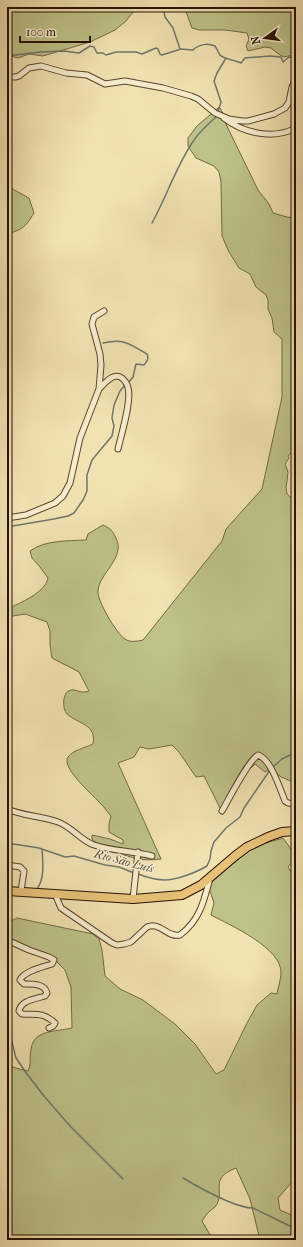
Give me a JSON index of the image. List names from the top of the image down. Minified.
{"water":["Rio São Luís"],"scale_bar":"100 m","north":"left"}
